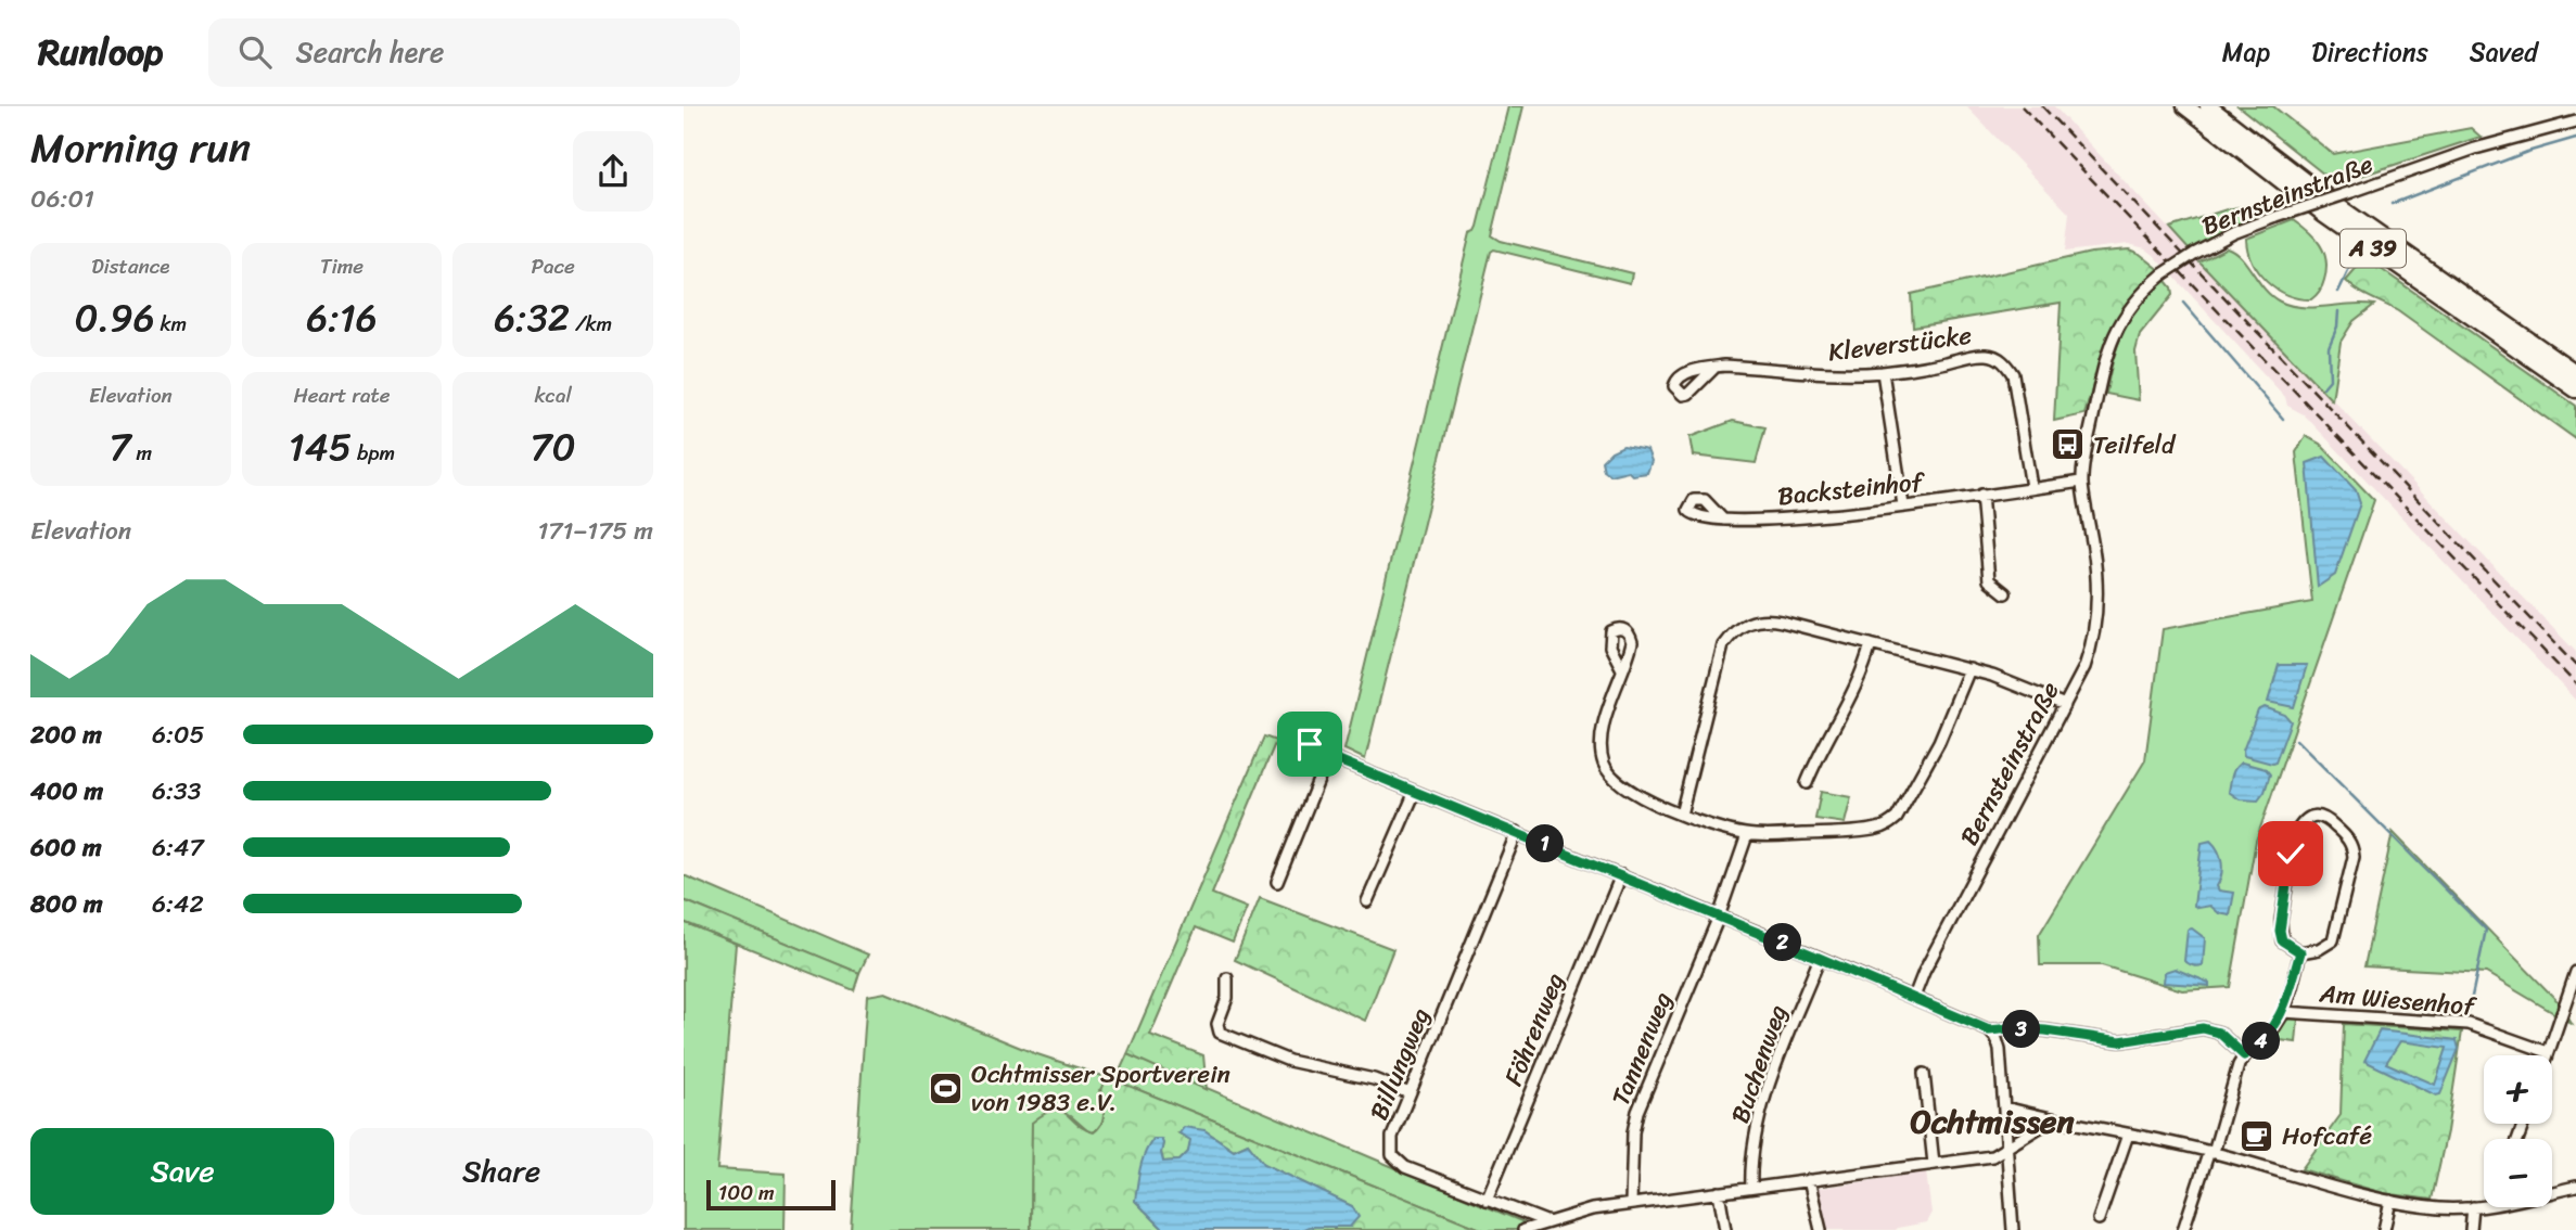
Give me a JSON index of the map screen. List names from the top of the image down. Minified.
{"streets":{"highway":["A 39"],"street":["Bernsteinstraße","Kleverstücke","Backsteinhof","Am Wiesenhof","Föhrenweg","Tannenweg","Billungweg","Buchenweg"]},"crossings":[["Bernsteinstraße","Backsteinhof"],["Kleverstücke","Backsteinhof"],["Föhrenweg","Billungweg"]],"districts":["Ochtmissen"],"places":{"bus stop":["Teilfeld"],"sports":["Ochtmisser Sportverein von 1983 e.V."],"cafe":["Hofcafé"]},"scale_bar":"100 m","page":{"header":"Runloop","search":"Search here","nav":["Map","Directions","Saved"],"heading":["Morning run","06:01"],"stats":[["Distance","0.96 km"],["Time","6:16"],["Pace","6:32 /km"],["Elevation","7 m"],["Heart rate","145 bpm"],["kcal","70"]],"chart":["Elevation","171–175 m"],"list":[{"name":"200 m","note":"6:05"},{"name":"400 m","note":"6:33"},{"name":"600 m","note":"6:47"},{"name":"800 m","note":"6:42"}],"pins":["1","2","3","4"],"map_buttons":["+","−"],"buttons":["Save","Share"],"scale":"100 m"}}
